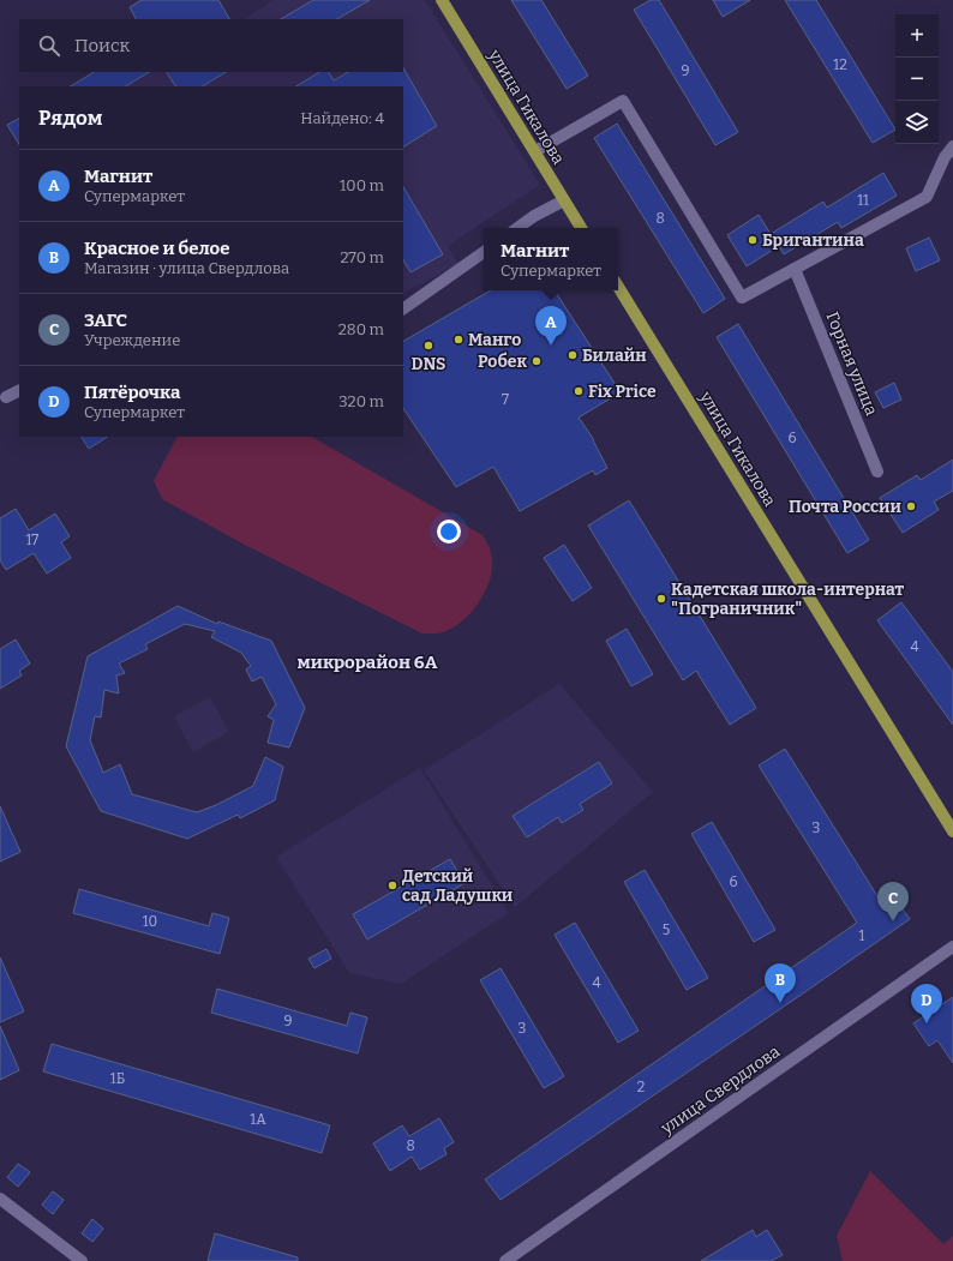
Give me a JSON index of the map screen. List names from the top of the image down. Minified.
{"streets":{"main road":["улица Гикалова"],"street":["Горная улица","улица Свердлова"]},"districts":["микрорайон 6А"],"places":["Бригантина","Манго","DNS","Билайн","Робек","Fix Price","Почта России","Кадетская школа-интернат \"Пограничник\"","Детский сад Ладушки"],"house_numbers":["12","9","11","8","7","6","17","4","3","6","10","5","1","4","9","3","1Б","2","1А","8"],"page":{"map_buttons":["+","−"],"search":"Поиск","heading":["Рядом","Найдено: 4"],"list":[{"mark":"A","name":"Магнит","note":"Супермаркет","value":"100 m"},{"mark":"B","name":"Красное и белое","note":"Магазин · улица Свердлова","value":"270 m"},{"mark":"C","name":"ЗАГС","note":"Учреждение","value":"280 m"},{"mark":"D","name":"Пятёрочка","note":"Супермаркет","value":"320 m"}],"popup":["Магнит","Супермаркет"],"pins":["A","C","B","D"]}}
